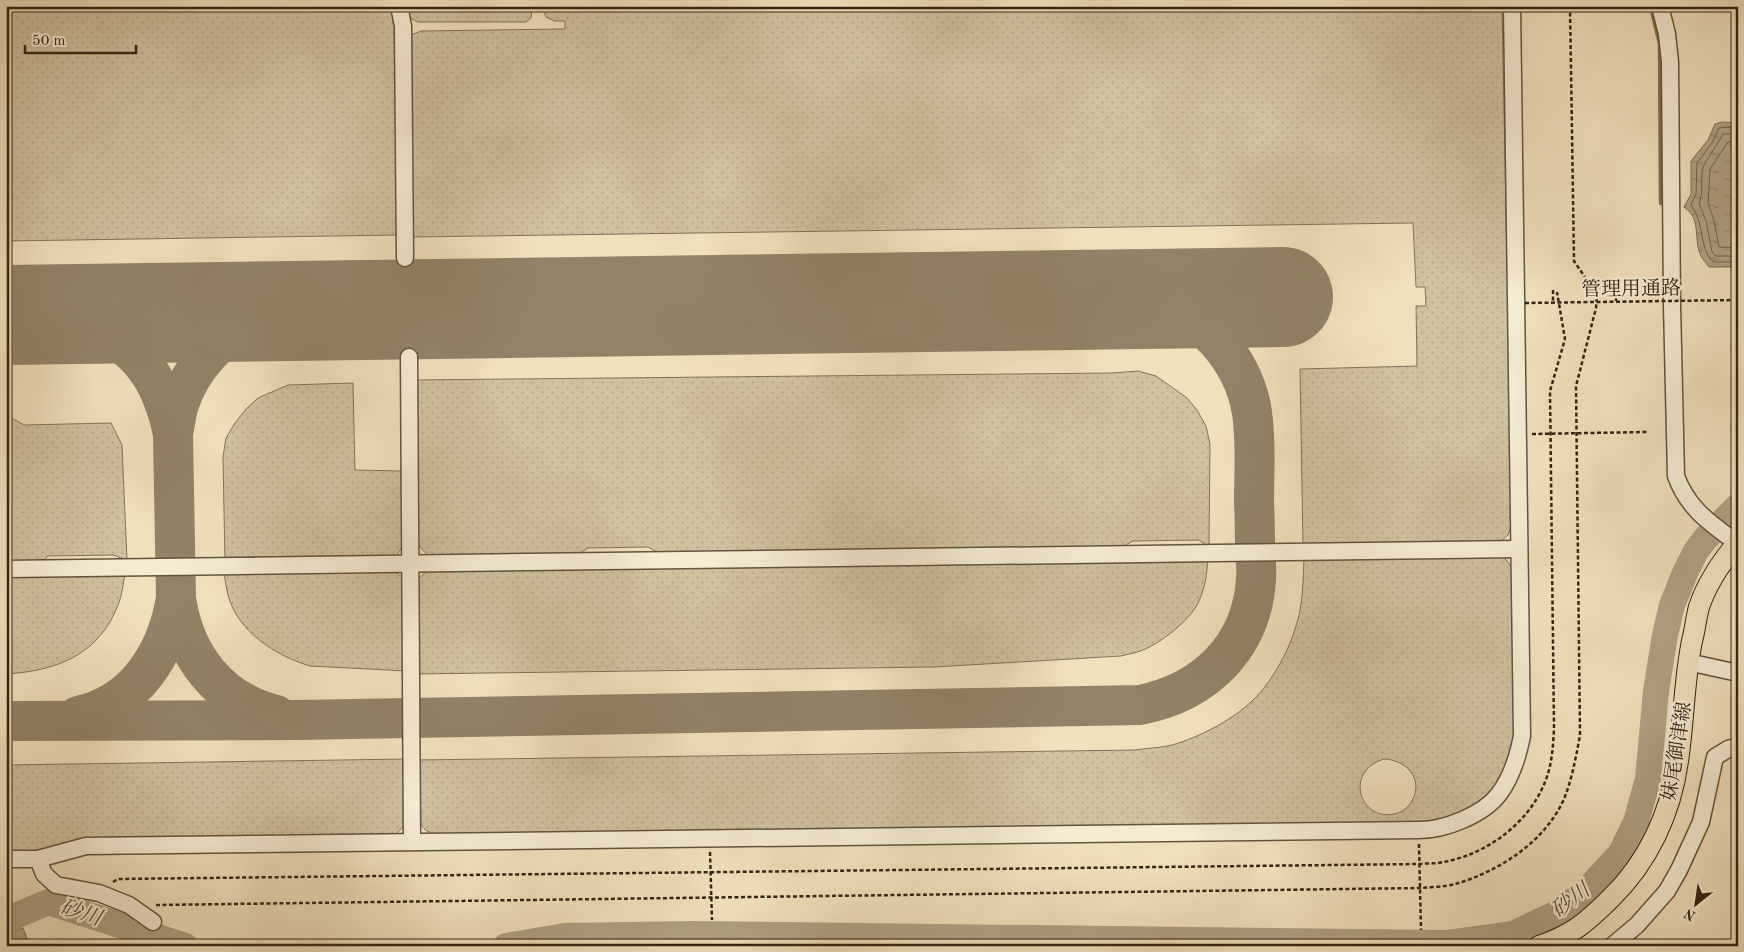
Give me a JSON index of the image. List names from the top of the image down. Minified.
{"streets":{"main road":["妹尾御津線"],"path":["管理用通路"]},"water":["砂川"],"scale_bar":"50 m","north":"bottom left"}
